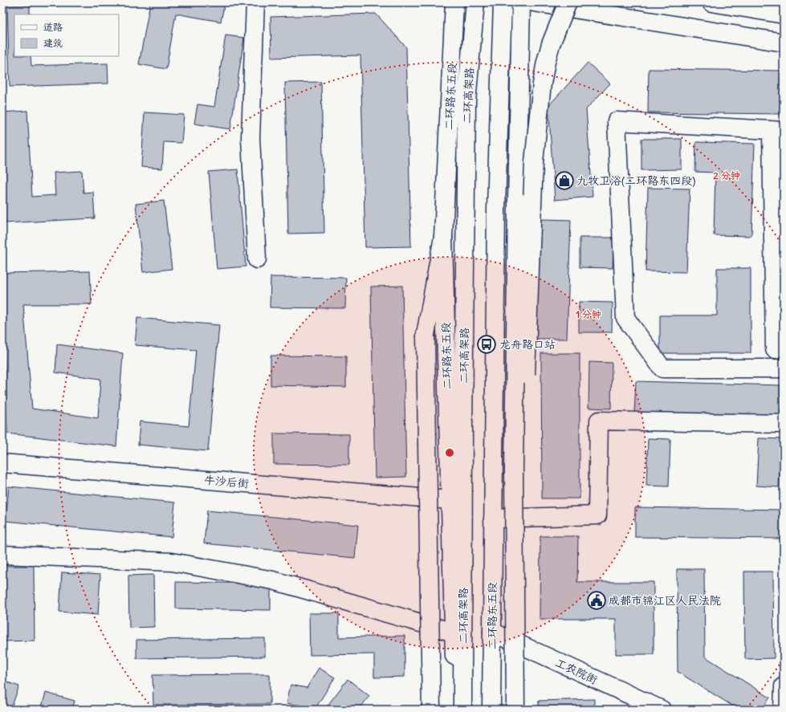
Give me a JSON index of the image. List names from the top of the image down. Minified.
{"streets":{"main road":["二环高架路","二环路东五段","牛沙后街","工农院街"]},"crossings":[["二环路东五段","牛沙后街"],["二环路东五段","工农院街"]],"places":{"shop":["九牧卫浴(二环路东四段)"],"bus stop":["龙舟路口站"],"public building":["成都市锦江区人民法院"]},"legend":["道路","建筑"],"rings":["2 分钟","1 分钟"]}
